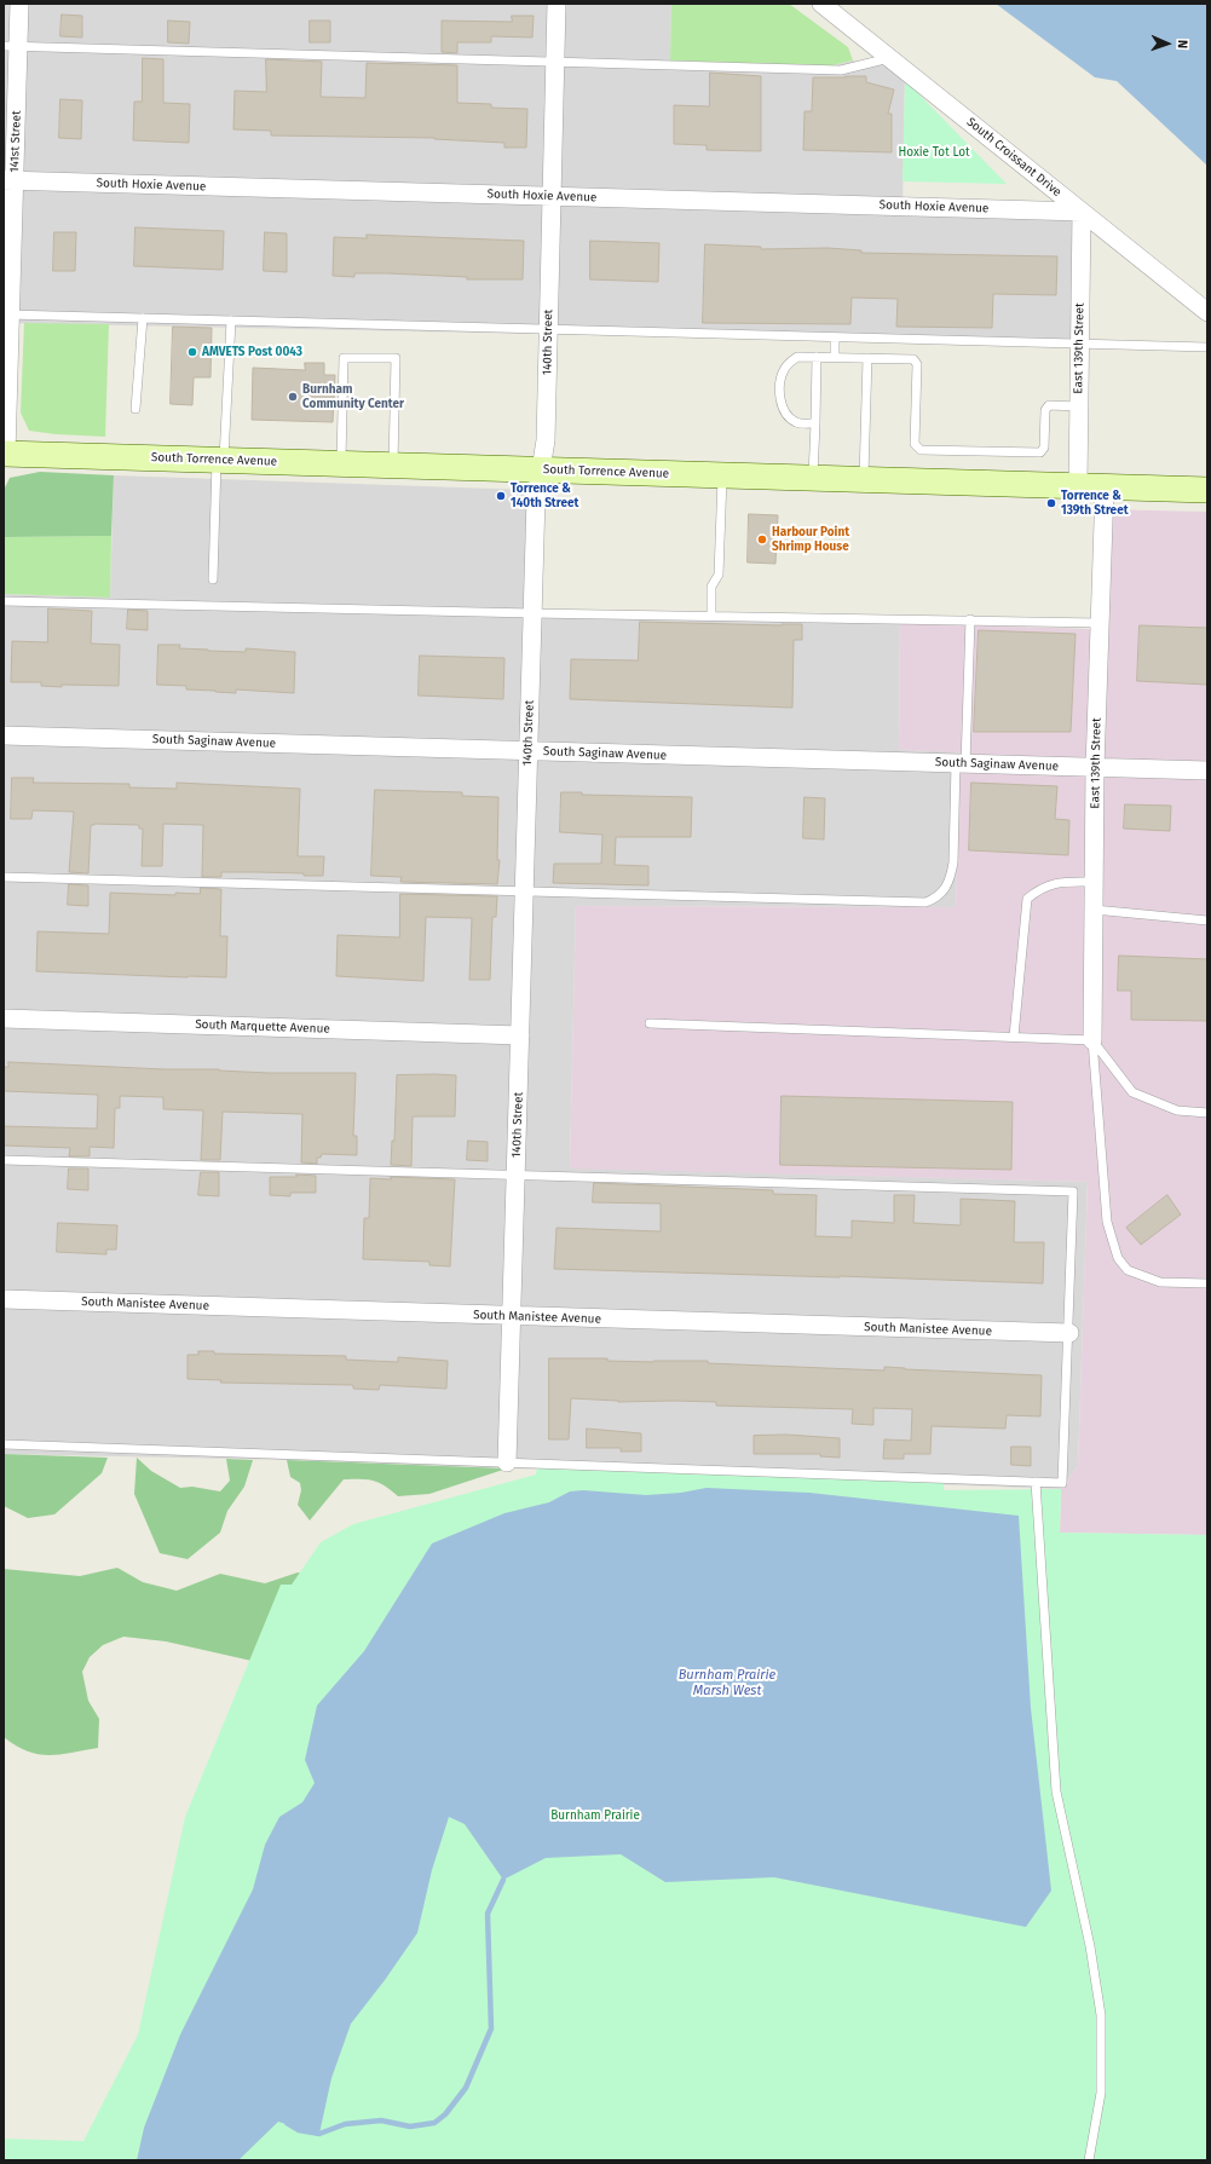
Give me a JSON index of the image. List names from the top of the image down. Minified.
{"streets":{"main road":["South Torrence Avenue"],"street":["141st Street","South Croissant Drive","South Hoxie Avenue","140th Street","East 139th Street","South Saginaw Avenue","South Marquette Avenue","South Manistee Avenue"]},"crossings":[["141st Street","South Hoxie Avenue"],["141st Street","South Torrence Avenue"],["South Croissant Drive","South Hoxie Avenue"],["South Croissant Drive","East 139th Street"],["South Hoxie Avenue","140th Street"],["South Hoxie Avenue","East 139th Street"],["140th Street","South Torrence Avenue"],["140th Street","South Saginaw Avenue"],["140th Street","South Marquette Avenue"],["140th Street","South Manistee Avenue"],["East 139th Street","South Torrence Avenue"],["East 139th Street","South Saginaw Avenue"]],"water":["Burnham Prairie Marsh West"],"parks":["Hoxie Tot Lot","Burnham Prairie"],"places":["AMVETS Post 0043","Burnham Community Center","Torrence & 140th Street","Torrence & 139th Street","Harbour Point Shrimp House"],"north":"right"}
